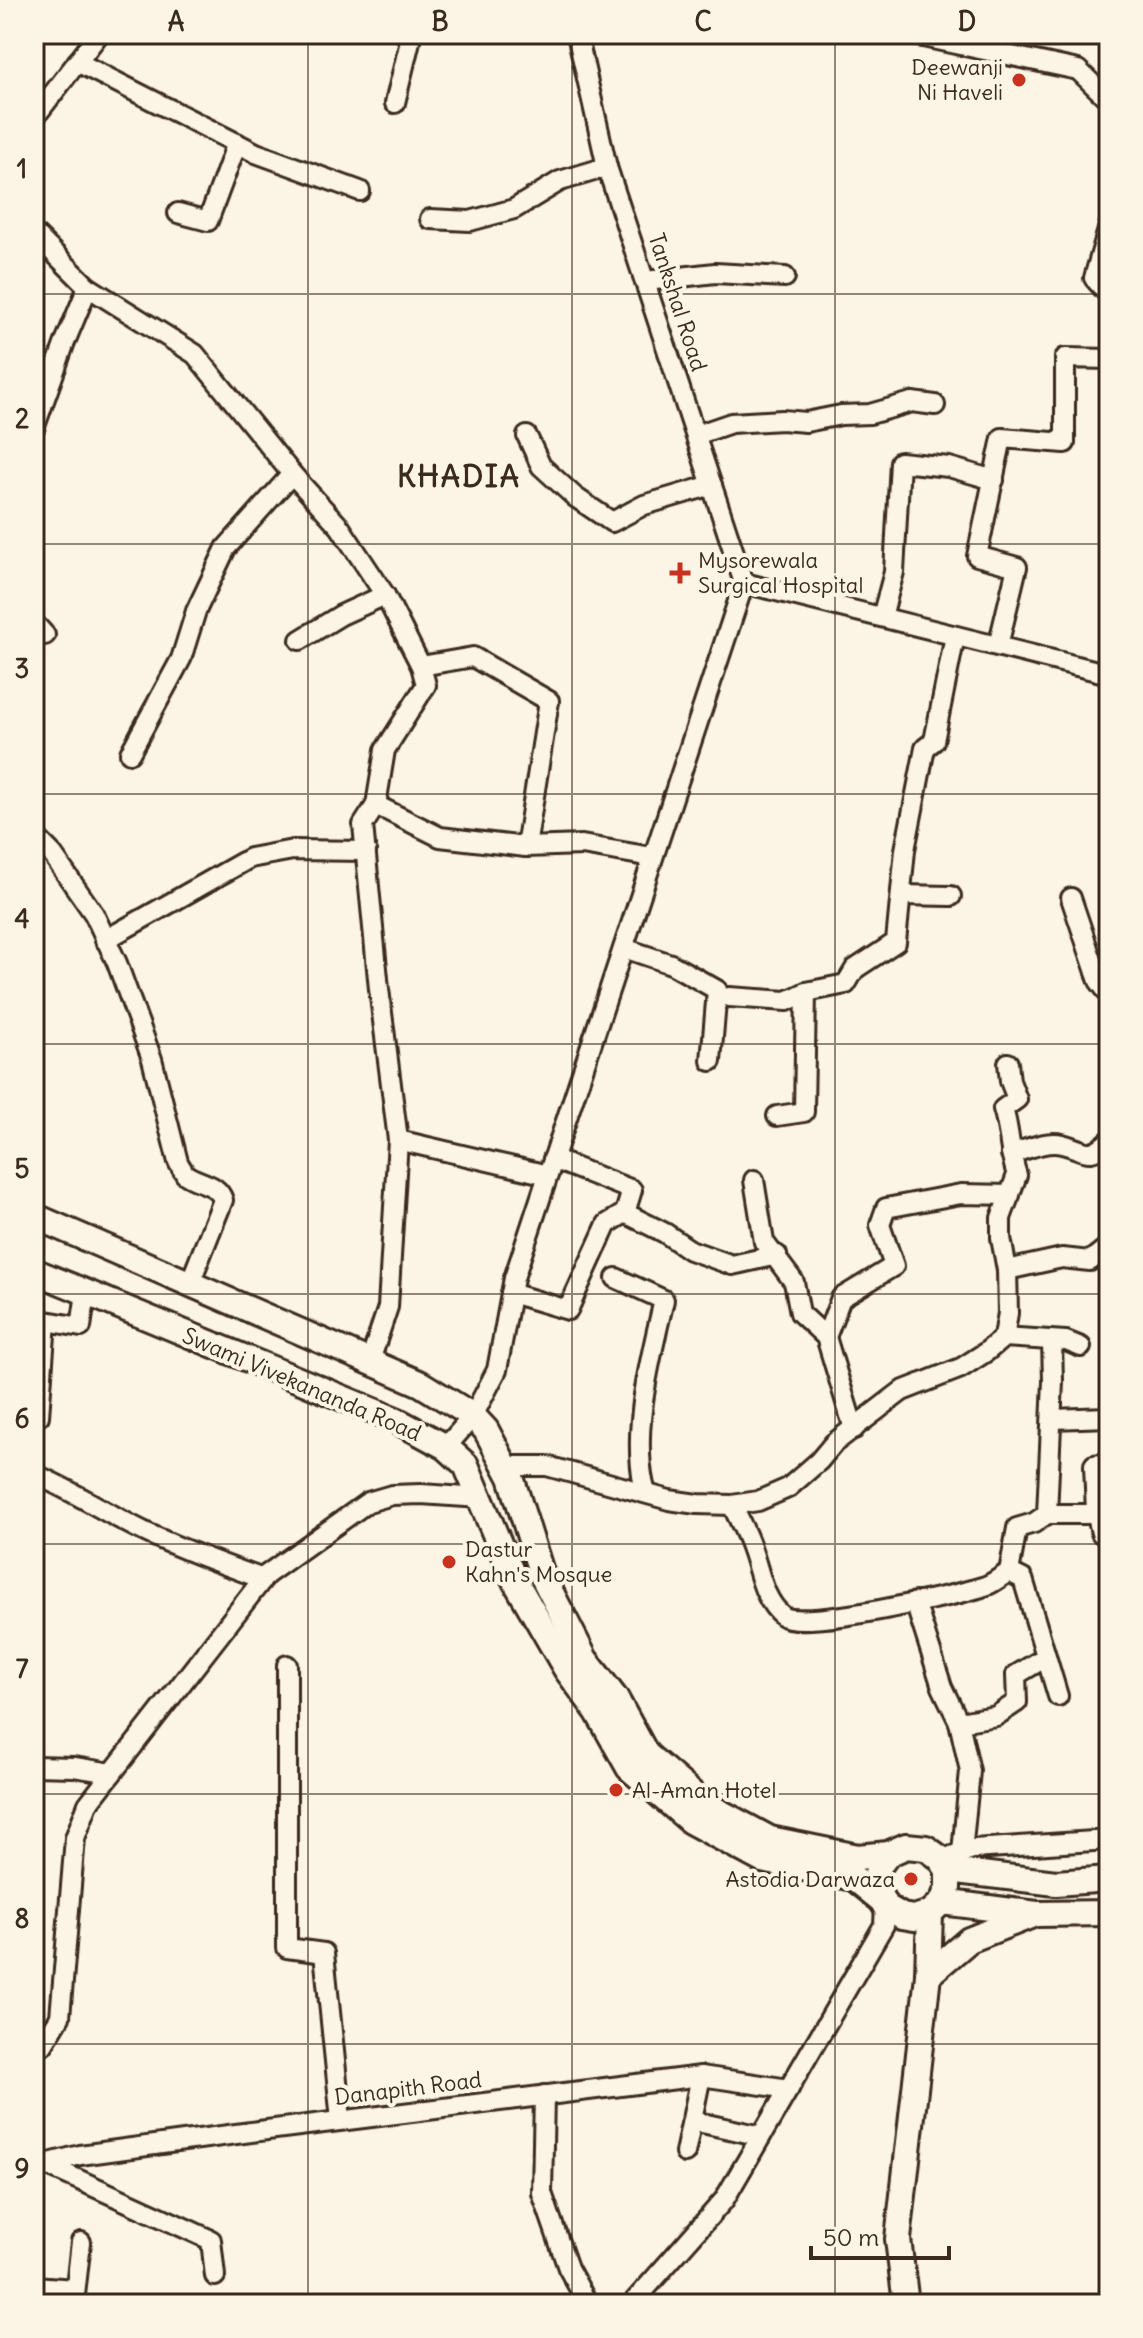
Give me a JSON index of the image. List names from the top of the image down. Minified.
{"streets":{"main road":["Swami Vivekananda Road"],"street":["Tankshal Road","Danapith Road"]},"districts":["KHADIA"],"places":{"other":["Deewanji Ni Haveli","Dastur Kahn's Mosque","Al-Aman Hotel","Astodia Darwaza"],"health":["Mysorewala Surgical Hospital"]},"scale_bar":"50 m","grid":{"columns":["A","B","C","D"],"rows":["1","2","3","4","5","6","7","8","9"]}}
